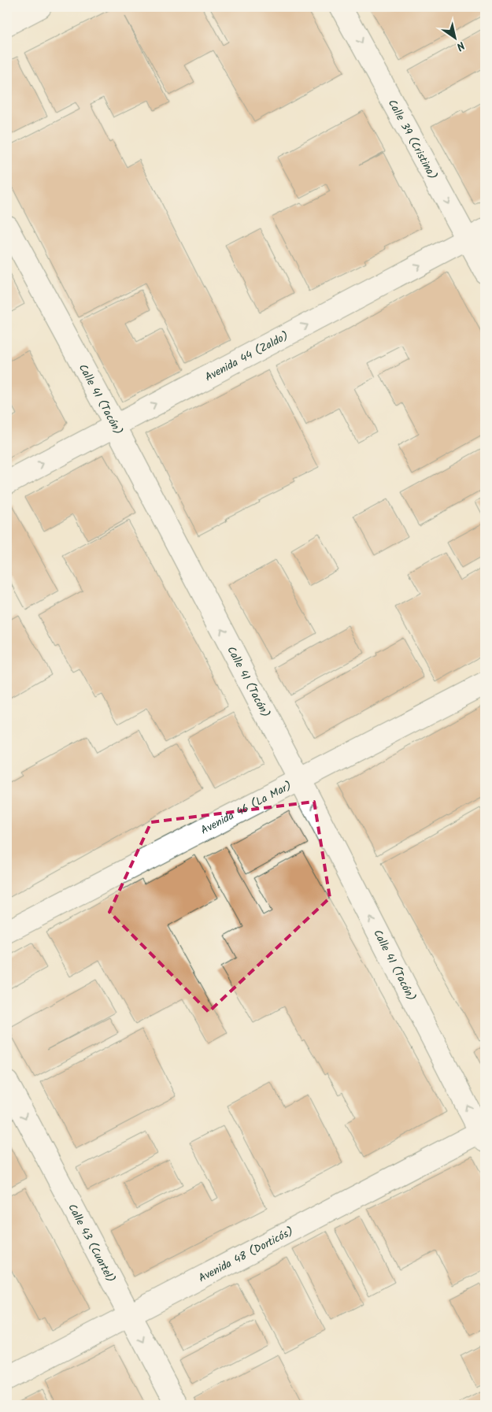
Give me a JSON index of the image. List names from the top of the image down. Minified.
{"streets":{"street":["Calle 39 (Cristina)","Avenida 44 (Zaldo)","Calle 41 (Tacón)","Avenida 46 (La Mar)","Calle 43 (Cuartel)","Avenida 48 (Dorticós)"]},"crossings":[["Calle 39 (Cristina)","Avenida 44 (Zaldo)"],["Avenida 44 (Zaldo)","Calle 41 (Tacón)"],["Calle 41 (Tacón)","Avenida 46 (La Mar)"],["Calle 41 (Tacón)","Avenida 48 (Dorticós)"],["Calle 43 (Cuartel)","Avenida 48 (Dorticós)"]],"one_way":["Calle 39 (Cristina)","Avenida 44 (Zaldo)","Calle 41 (Tacón)","Calle 43 (Cuartel)"],"north":"bottom right"}
